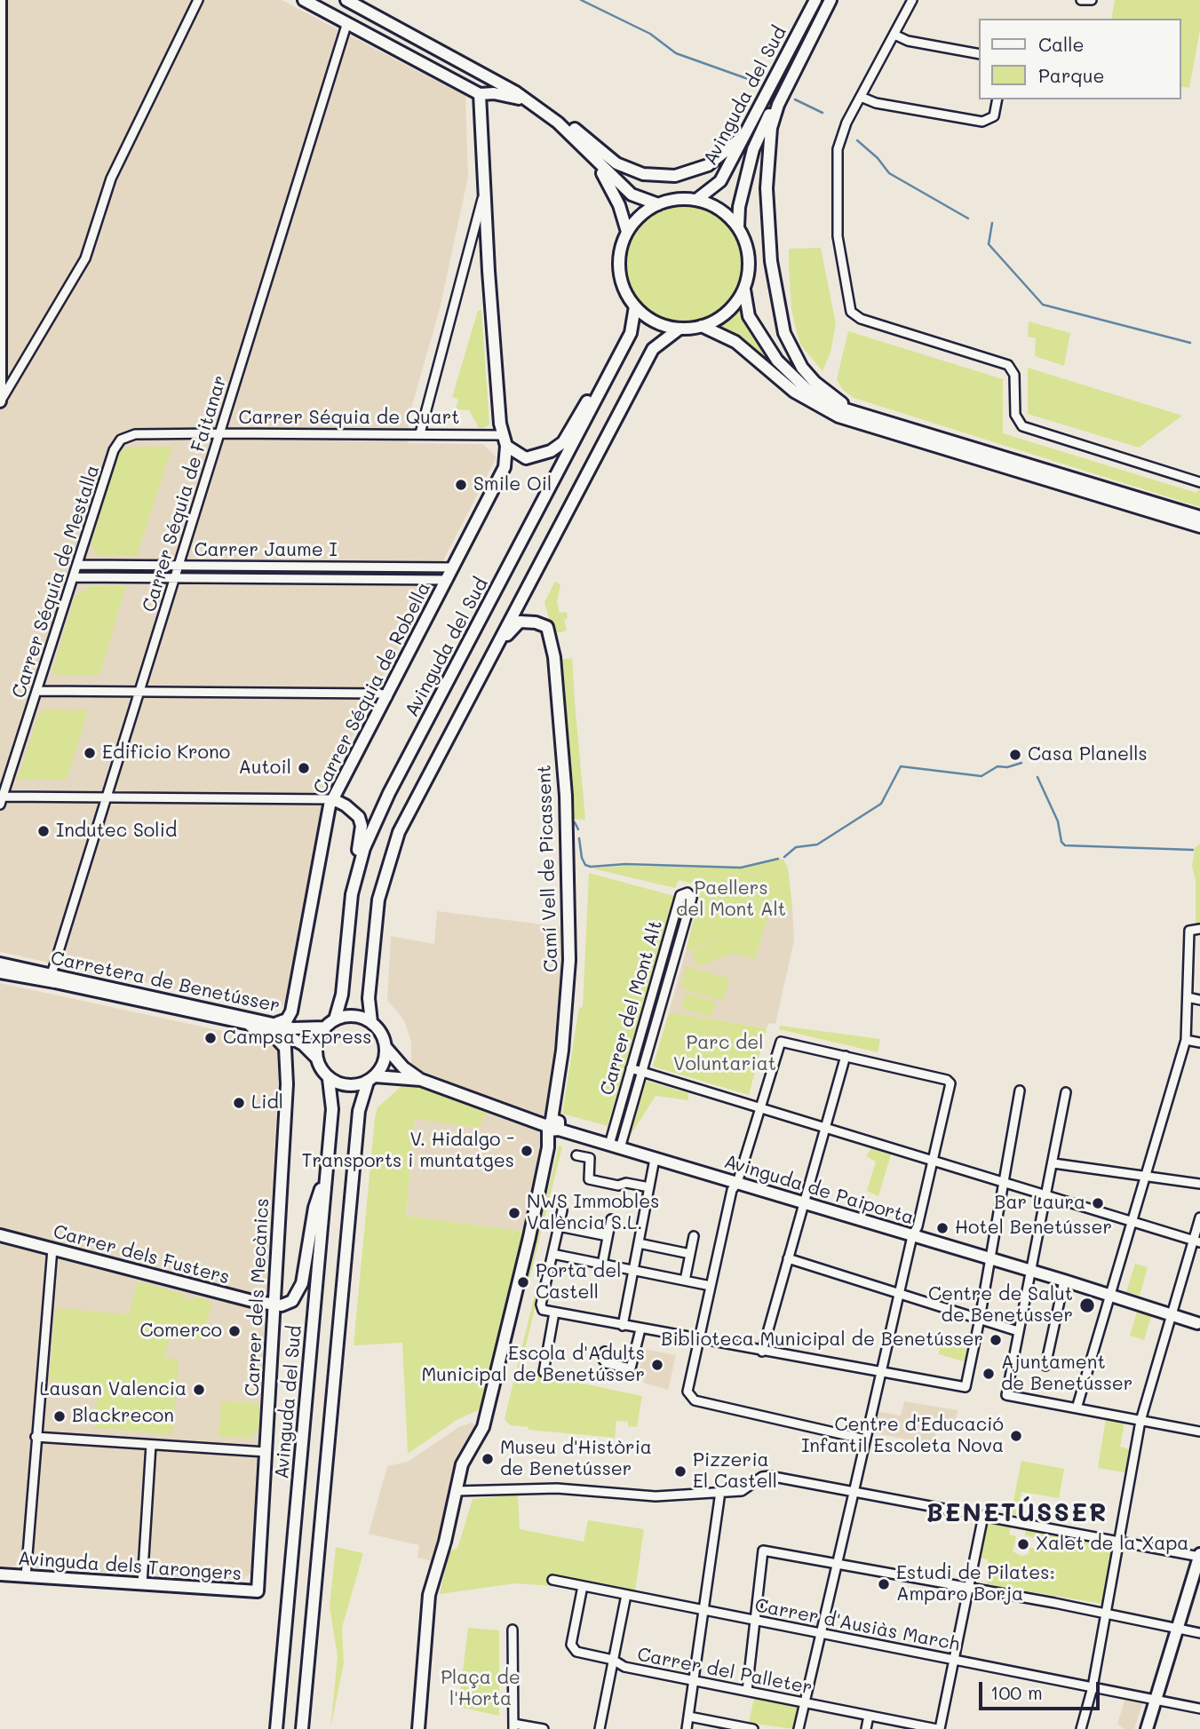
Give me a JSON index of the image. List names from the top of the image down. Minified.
{"streets":{"main road":["Avinguda del Sud","Carrer Séquia de Robella","Camí Vell de Picassent","Carretera de Benetússer","Avinguda de Paiporta","Carrer dels Fusters","Carrer dels Mecànics","Avinguda dels Tarongers"],"street":["Carrer Séquia de Quart","Carrer Séquia de Faitanar","Carrer Jaume I","Carrer Séquia de Mestalla","Carrer del Mont Alt","Carrer d'Ausiàs March","Carrer del Palleter"]},"crossings":[["Avinguda del Sud","Carretera de Benetússer"],["Carrer Séquia de Quart","Carrer Séquia de Faitanar"],["Carrer Séquia de Quart","Carrer Séquia de Mestalla"],["Carrer Séquia de Quart","Carrer Séquia de Robella"],["Carrer Séquia de Faitanar","Carrer Jaume I"],["Carrer Séquia de Faitanar","Carretera de Benetússer"],["Carrer Jaume I","Carrer Séquia de Mestalla"],["Carrer Jaume I","Carrer Séquia de Robella"],["Carrer Séquia de Robella","Carretera de Benetússer"],["Camí Vell de Picassent","Avinguda de Paiporta"],["Carretera de Benetússer","Carrer dels Mecànics"],["Carrer del Mont Alt","Avinguda de Paiporta"],["Carrer dels Fusters","Carrer dels Mecànics"],["Carrer dels Mecànics","Avinguda dels Tarongers"],["Carrer d'Ausiàs March","Carrer del Palleter"]],"districts":["BENETÚSSER"],"parks":["Paellers del Mont Alt","Parc del Voluntariat","Plaça de l'Horta"],"places":["Smile Oil","Edificio Krono","Casa Planells","Autoil","Indutec Solid","Campsa Express","Lidl","V. Hidalgo - Transports i muntatges","Bar Laura","NWS Immobles València S.L.","Hotel Benetússer","Porta del Castell","Centre de Salut de Benetússer","Comerco","Biblioteca Municipal de Benetússer","Escola d'Adults Municipal de Benetússer","Ajuntament de Benetússer","Lausan Valencia","Blackrecon","Centre d'Educació Infantil Escoleta Nova","Museu d'Història de Benetússer","Pizzeria El Castell","Xalet de la Xapa","Estudi de Pilates: Amparo Borja"],"legend":["Calle","Parque"],"scale_bar":"100 m"}
